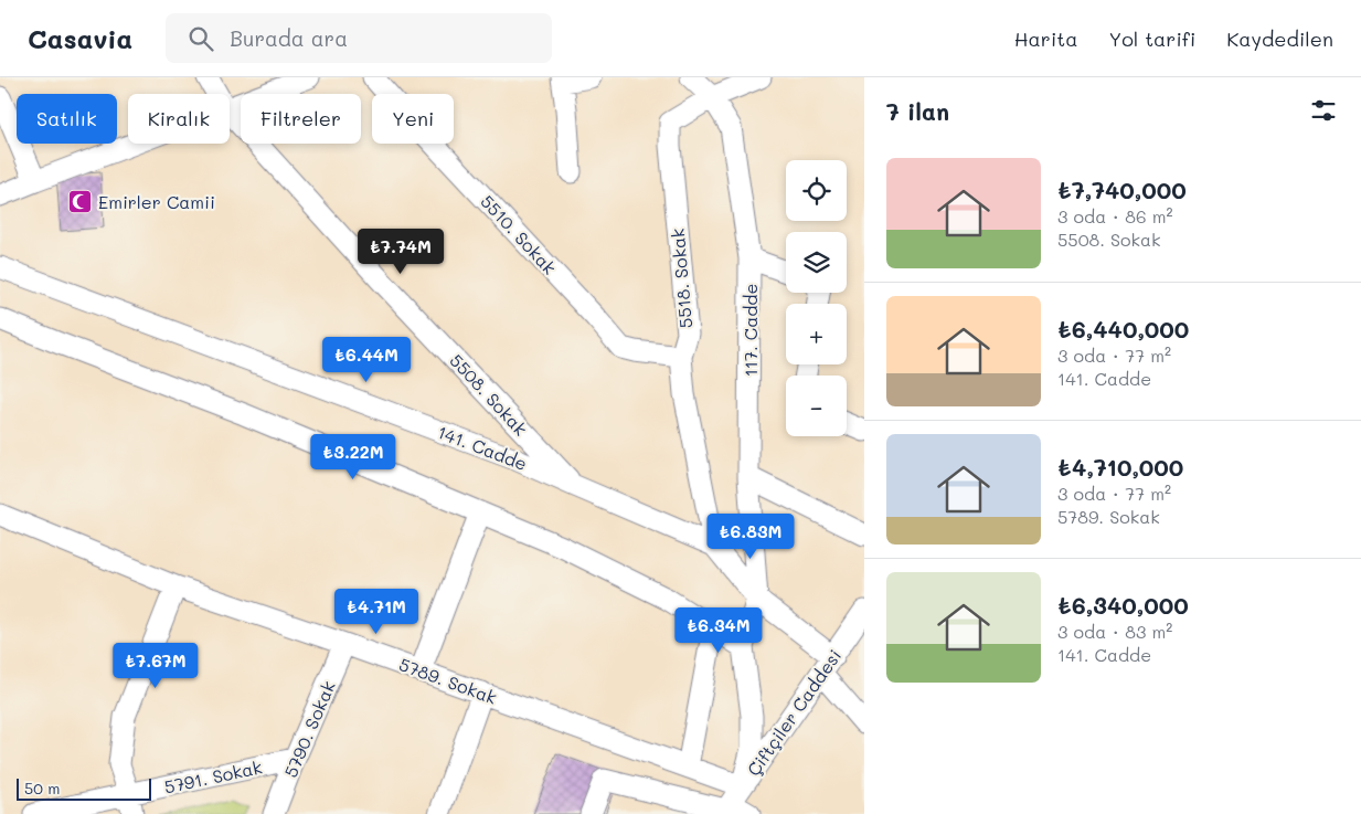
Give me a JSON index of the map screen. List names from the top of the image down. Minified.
{"streets":{"street":["5510. Sokak","5518. Sokak","117. Cadde","5508. Sokak","141. Cadde","5789. Sokak","Çiftçiler Caddesi","5790. Sokak","5791. Sokak"]},"crossings":[["5510. Sokak","5518. Sokak"],["5518. Sokak","117. Cadde"],["5518. Sokak","141. Cadde"],["117. Cadde","141. Cadde"],["5508. Sokak","141. Cadde"],["141. Cadde","Çiftçiler Caddesi"],["5789. Sokak","Çiftçiler Caddesi"],["5789. Sokak","5790. Sokak"],["5790. Sokak","5791. Sokak"]],"places":{"mosque":["Emirler Camii"]},"scale_bar":"50 m","page":{"header":"Casavia","search":"Burada ara","nav":["Harita","Yol tarifi","Kaydedilen"],"heading":"7 ilan","chip":["Satılık","Kiralık","Filtreler","Yeni"],"list":[{"name":"₺7,740,000","note":"3 oda · 86 m² · 5508. Sokak"},{"name":"₺6,440,000","note":"3 oda · 77 m² · 141. Cadde"},{"name":"₺4,710,000","note":"3 oda · 77 m² · 5789. Sokak"},{"name":"₺6,340,000","note":"3 oda · 83 m² · 141. Cadde"}],"map_buttons":["+","−"],"price":["₺7.74M","₺6.44M","₺3.22M","₺6.83M","₺4.71M","₺6.34M","₺7.67M"],"scale":"50 m"}}
